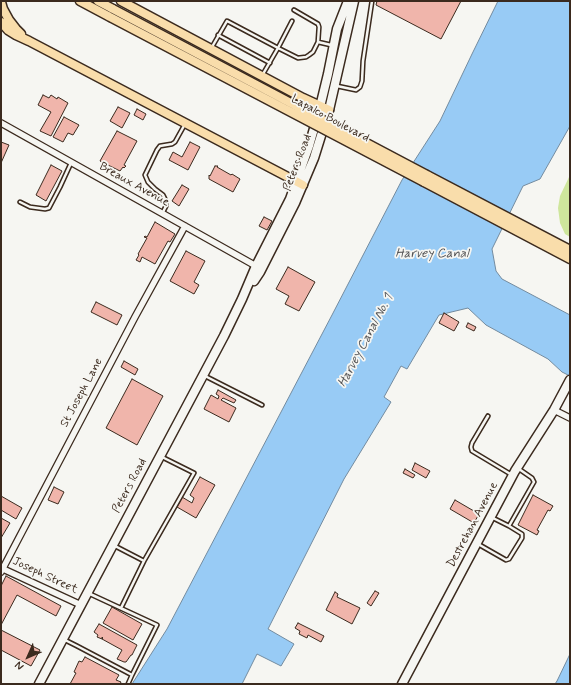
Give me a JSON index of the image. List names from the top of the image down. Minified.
{"streets":{"main road":["Lapalco Boulevard","Peters Road","Destrehan Avenue"],"street":["Breaux Avenue","St Joseph Lane","Joseph Street"]},"crossings":[["Peters Road","Breaux Avenue"],["Peters Road","Joseph Street"],["Breaux Avenue","St Joseph Lane"],["St Joseph Lane","Joseph Street"]],"water":["Harvey Canal","Harvey Canal No. 1"],"north":"bottom left"}
